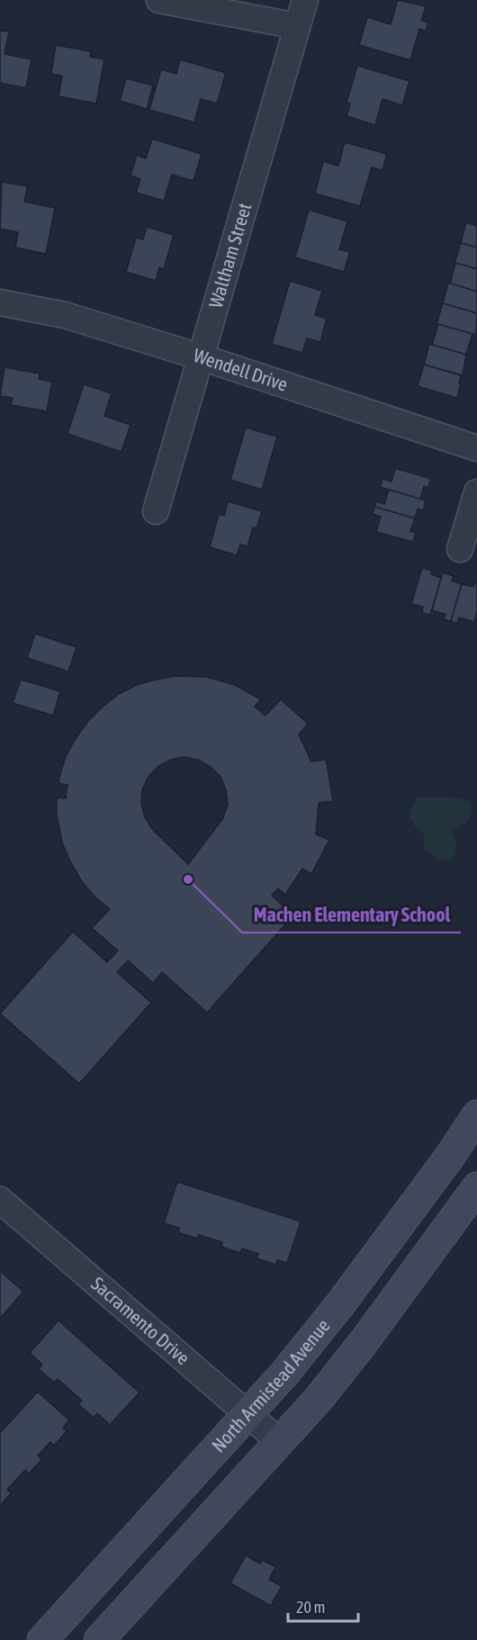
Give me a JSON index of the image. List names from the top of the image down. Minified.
{"streets":{"main road":["North Armistead Avenue"],"street":["Waltham Street","Wendell Drive","Sacramento Drive"]},"crossings":[["Waltham Street","Wendell Drive"],["Sacramento Drive","North Armistead Avenue"]],"places":["Machen Elementary School"],"scale_bar":"20 m"}
